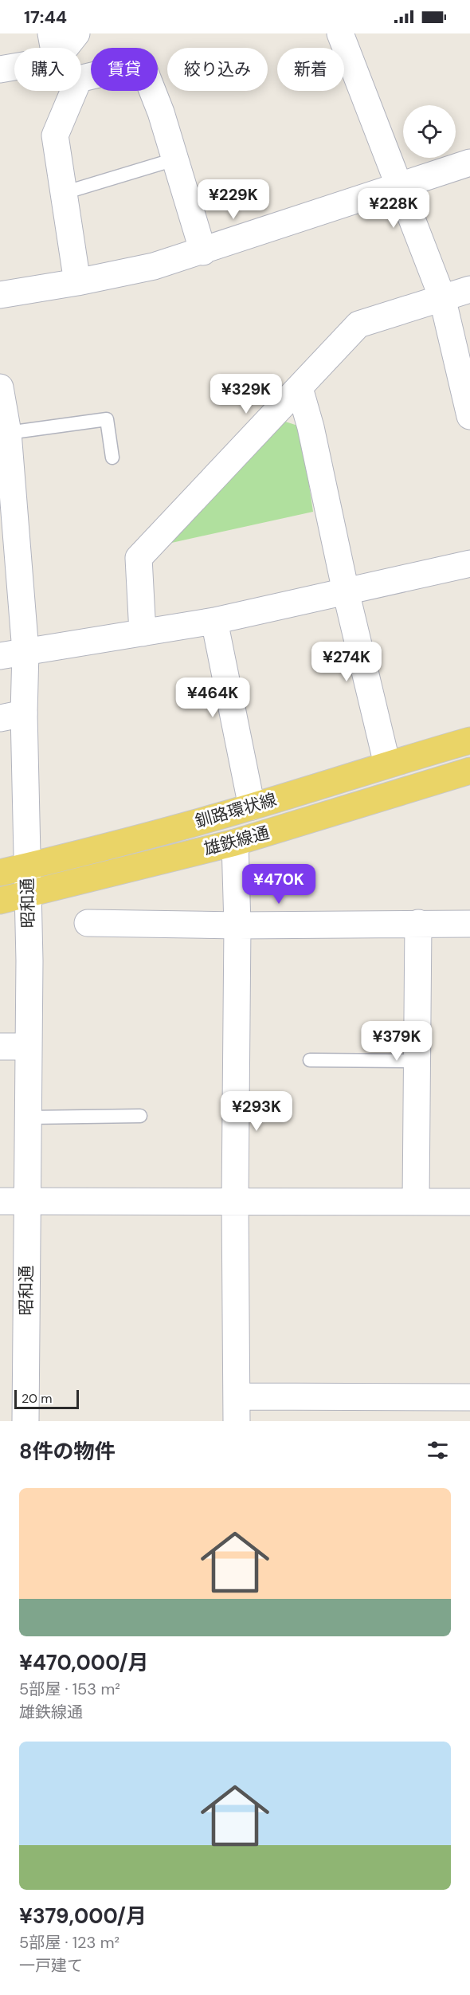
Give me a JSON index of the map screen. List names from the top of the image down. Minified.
{"streets":{"main road":["釧路環状線","雄鉄線通"],"street":["昭和通"]},"crossings":[["釧路環状線","昭和通"],["雄鉄線通","昭和通"]],"scale_bar":"20 m","page":{"status":"17:44","chip":["購入","賃貸","絞り込み","新着"],"price":["¥229K","¥228K","¥329K","¥274K","¥464K","¥470K","¥379K","¥293K"],"scale":"20 m","heading":"8件の物件","list":[{"name":"¥470,000/月","note":"5部屋 · 153 m² · 雄鉄線通"},{"name":"¥379,000/月","note":"5部屋 · 123 m² · 一戸建て"}]}}
